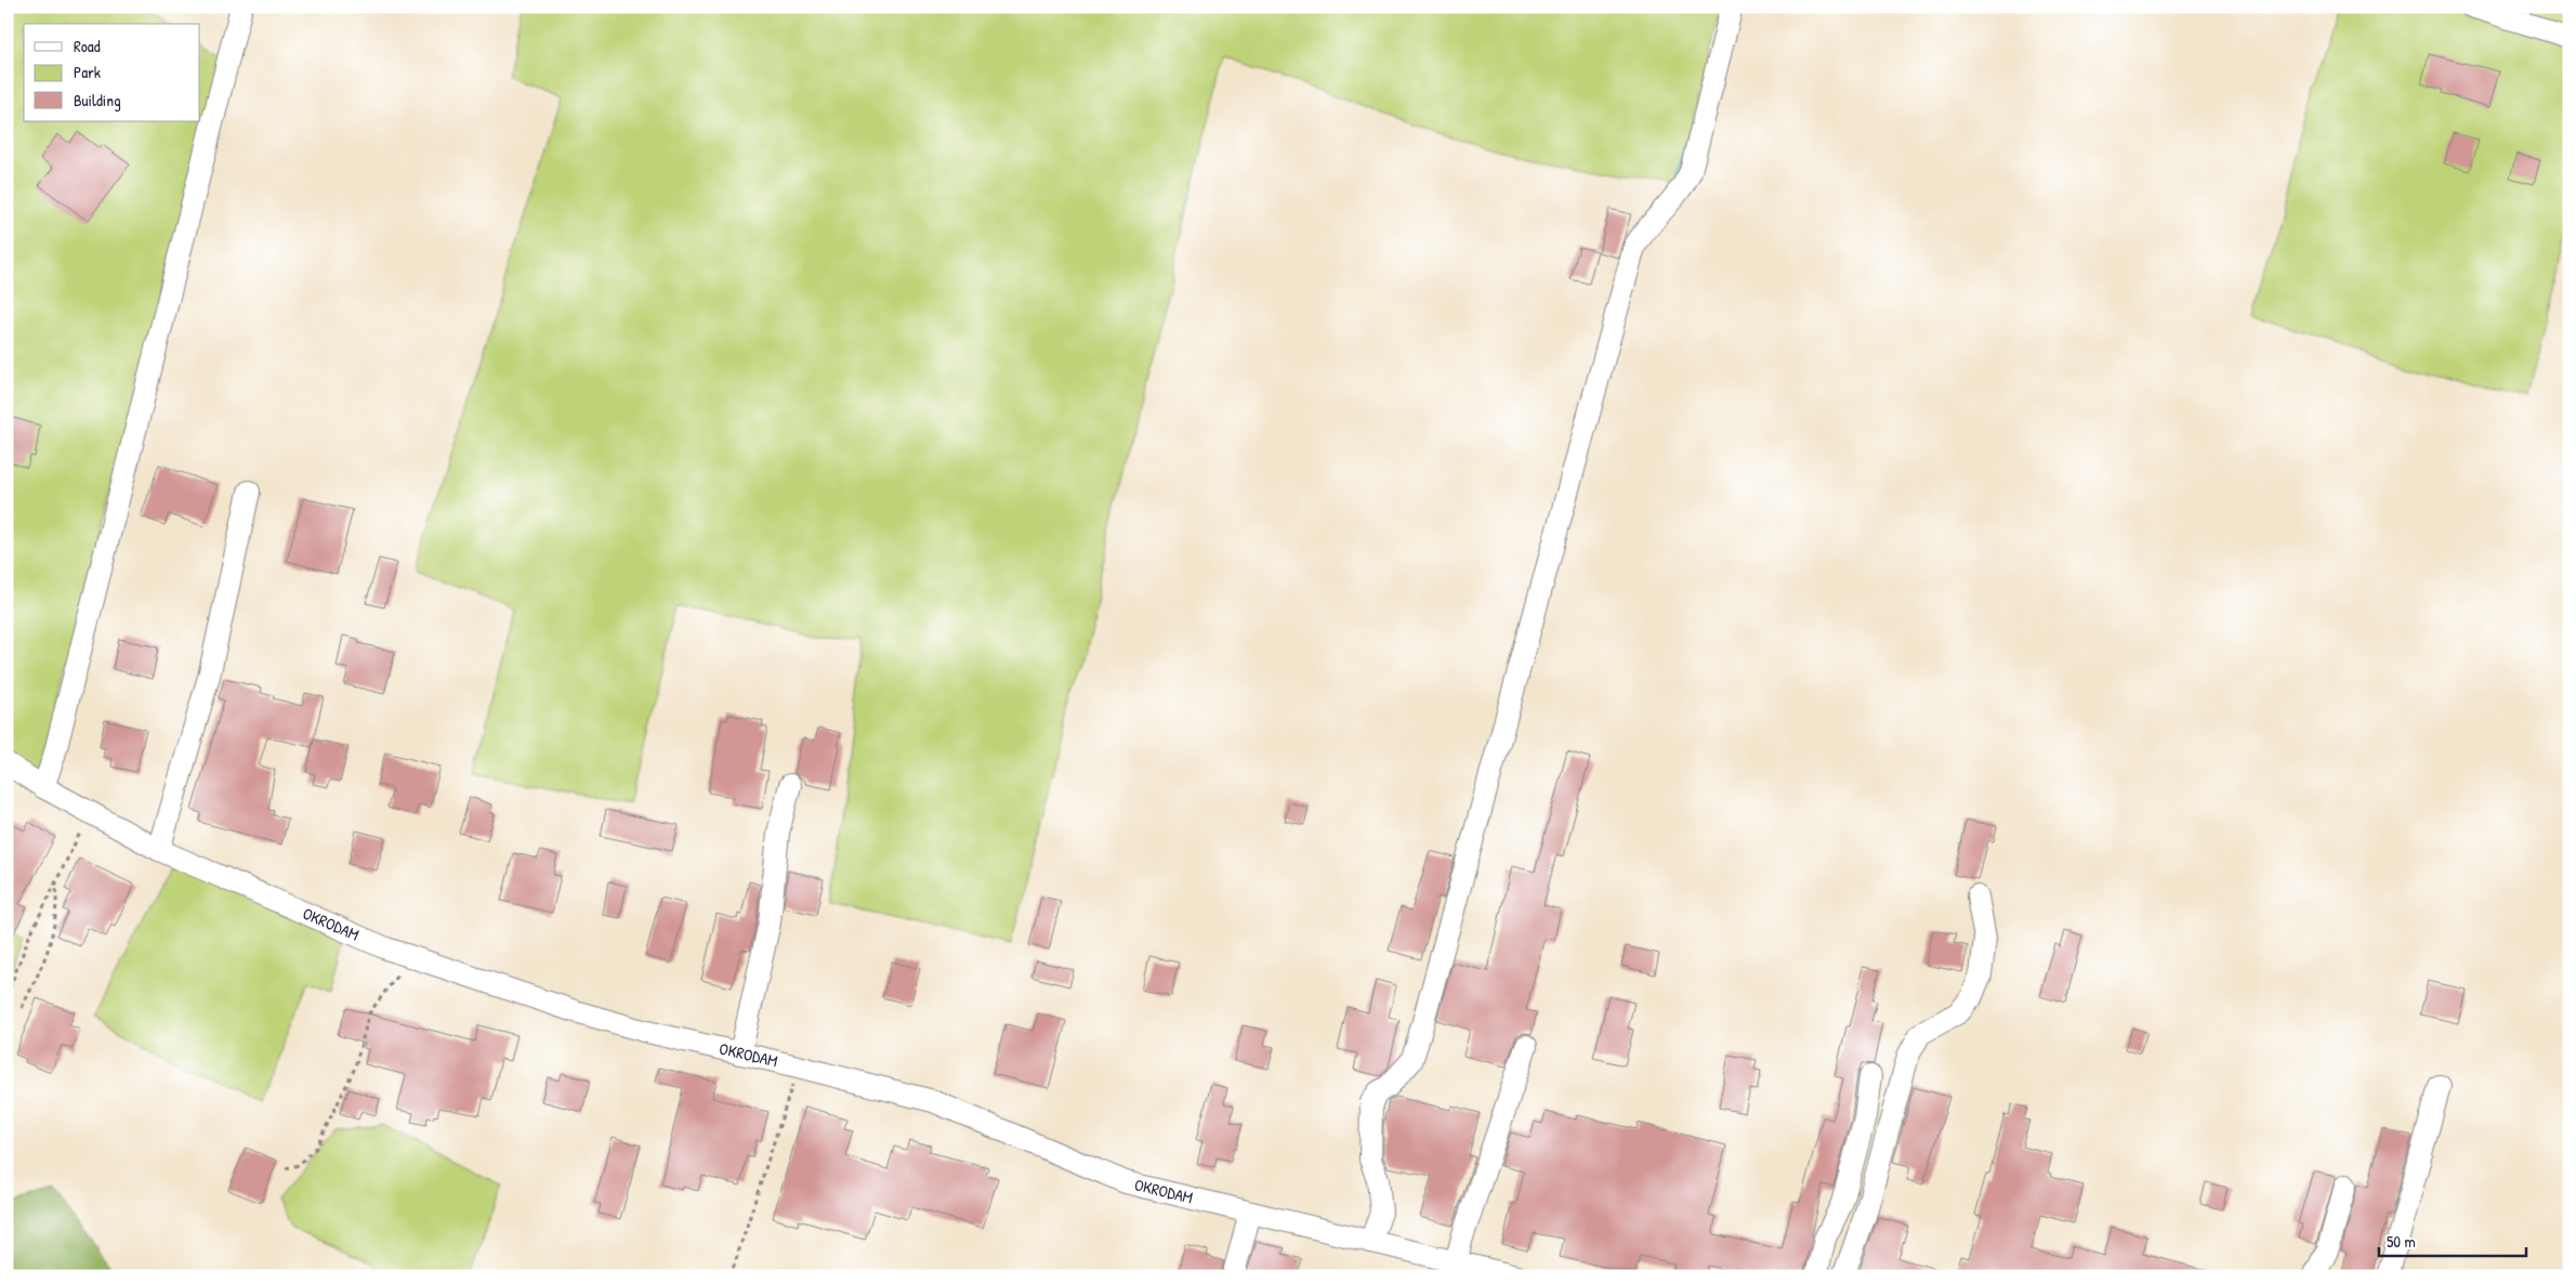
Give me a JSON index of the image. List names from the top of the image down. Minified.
{"streets":{"street":["OKRODAM"]},"legend":["Road","Park","Building"],"scale_bar":"50 m"}
